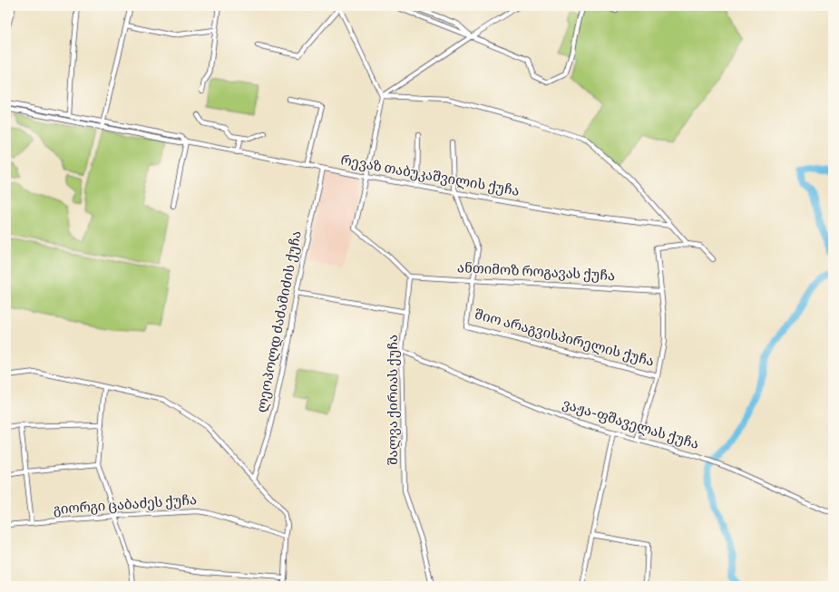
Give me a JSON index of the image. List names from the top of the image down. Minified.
{"streets":{"street":["რევაზ თაბუკაშვილის ქუჩა","ანთიმოზ როგავას ქუჩა","ლეოპოლდ ძაძამიძის ქუჩა","შიო არაგვისპირელის ქუჩა","შალვა ქირიას ქუჩა","ვაჟა-ფშაველას ქუჩა","გიორგი ცაბაძეს ქუჩა"]},"crossings":[["რევაზ თაბუკაშვილის ქუჩა","ლეოპოლდ ძაძამიძის ქუჩა"],["ანთიმოზ როგავას ქუჩა","შიო არაგვისპირელის ქუჩა"],["ანთიმოზ როგავას ქუჩა","შალვა ქირიას ქუჩა"],["შალვა ქირიას ქუჩა","ვაჟა-ფშაველას ქუჩა"]]}
